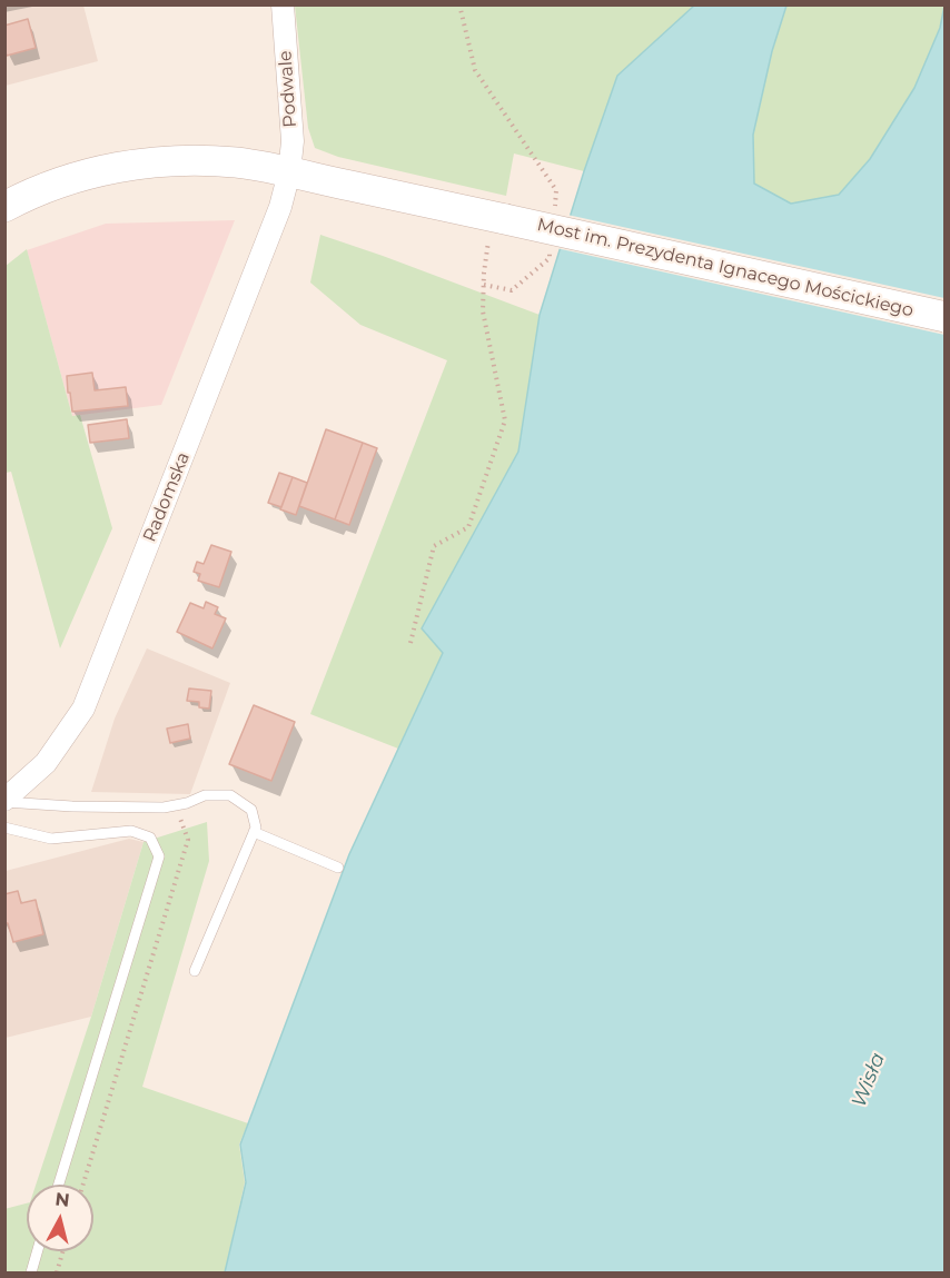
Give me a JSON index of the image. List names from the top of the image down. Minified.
{"streets":{"main road":["Most im. Prezydenta Ignacego Mościckiego"],"street":["Podwale","Radomska"]},"crossings":[["Podwale","Radomska"]],"water":["Wisła"],"north":"top"}
